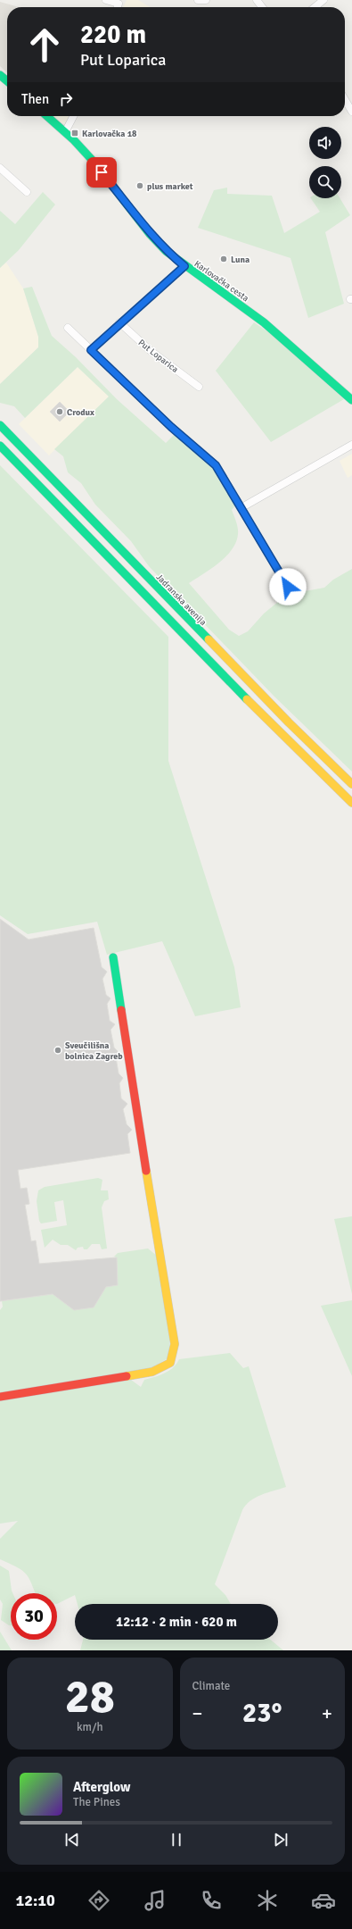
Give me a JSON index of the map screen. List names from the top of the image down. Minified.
{"streets":{"street":["Karlovačka cesta","Put Loparica","Jadranska avenija"]},"places":{"transit":["Karlovačka 18"],"other":["plus market","Luna","Crodux","Sveučilišna bolnica Zagreb"]},"page":{"turn":["220 m","Put Loparica"],"then":"Then","limit":"30","trip":"12:12 · 2 min · 620 m","tile":[["28","km/h"],"Climate"],"heat":["−","23°","+"],"song":["Afterglow","The Pines"],"tabs":"12:10"}}
